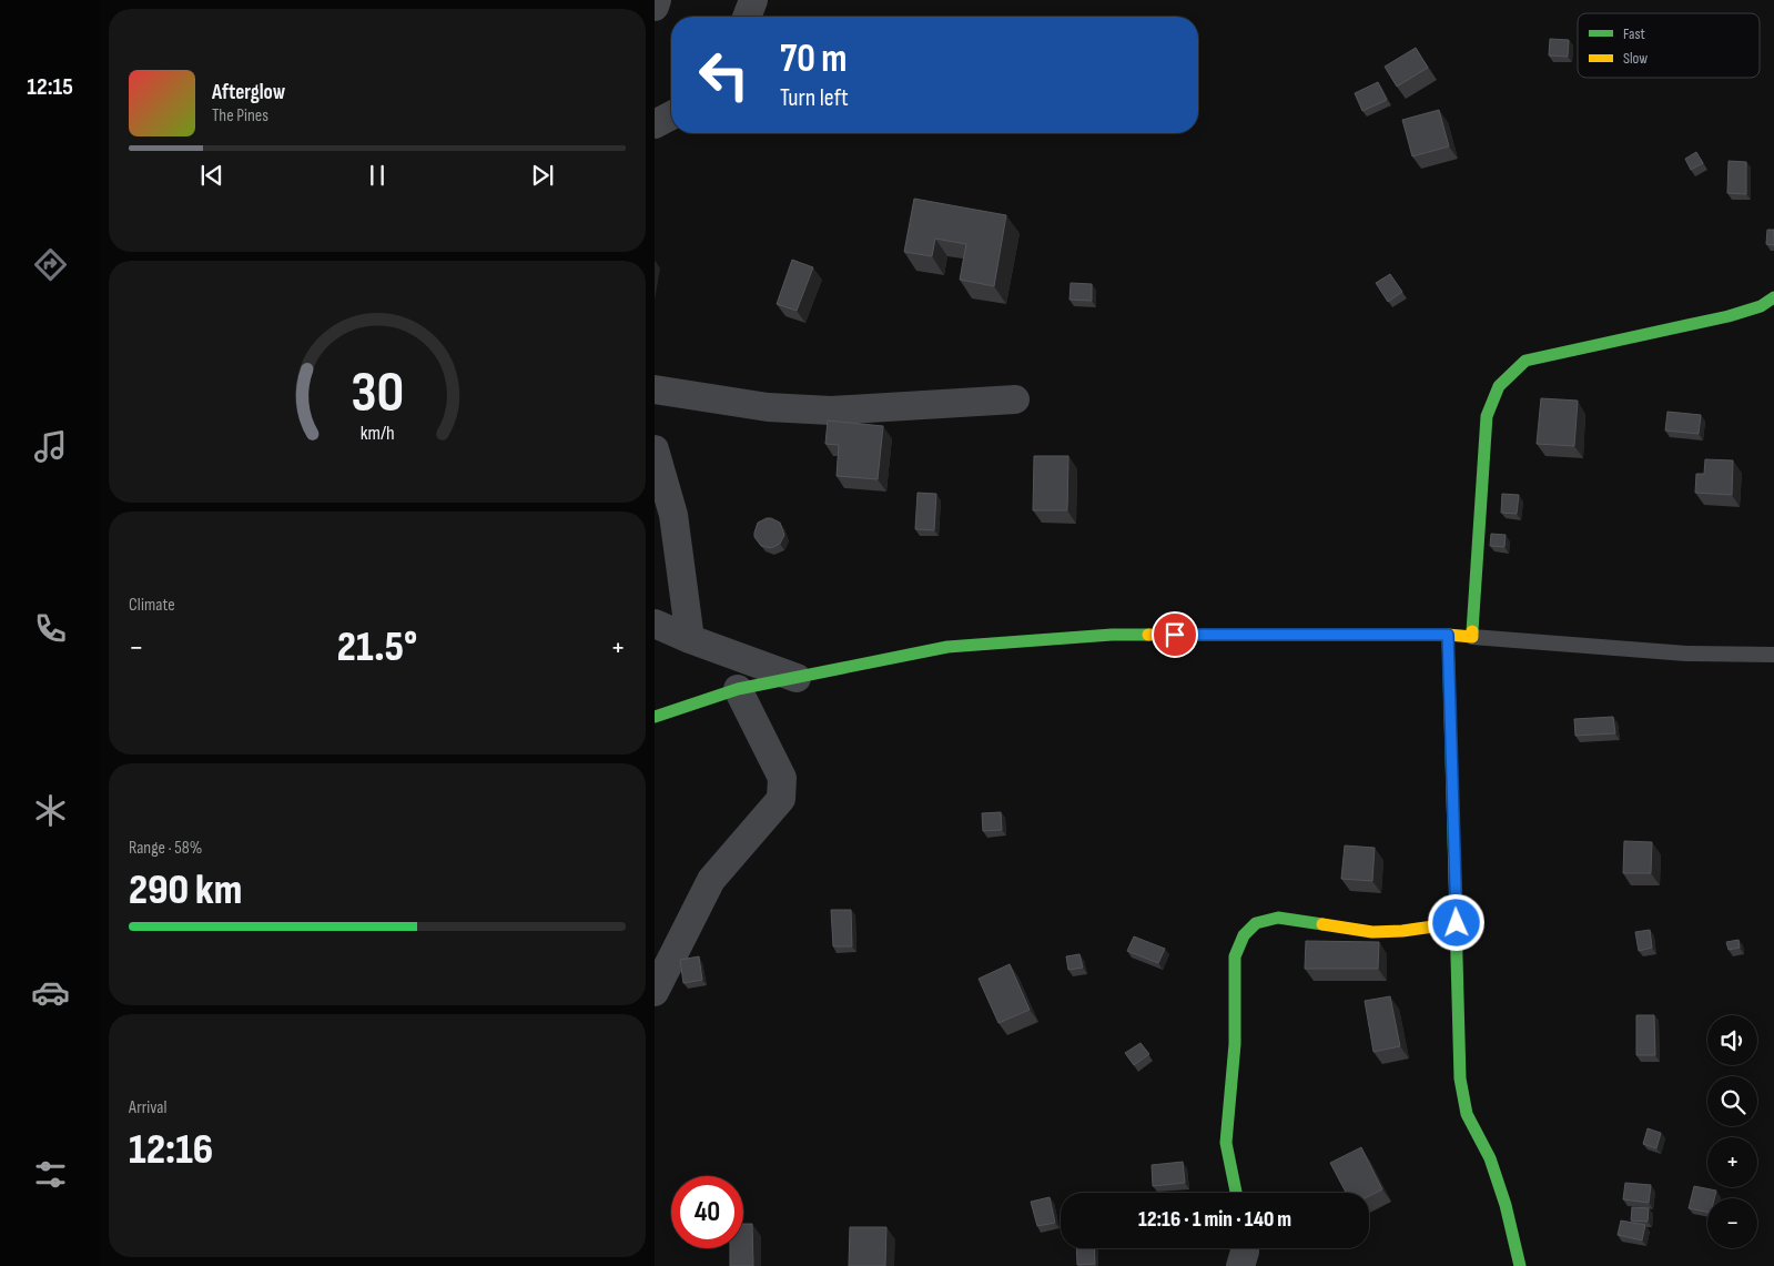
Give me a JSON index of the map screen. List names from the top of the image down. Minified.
{"legend":["Fast","Slow"],"page":{"tabs":"12:15","turn":["70 m","Turn left"],"song":["Afterglow","The Pines"],"tile":["Climate",["Range · 58%","290 km"],["Arrival","12:16"]],"heat":["−","21.5°","+"],"map_buttons":["+","−"],"limit":"40","trip":"12:16 · 1 min · 140 m","gauge":["30","km/h"]}}
